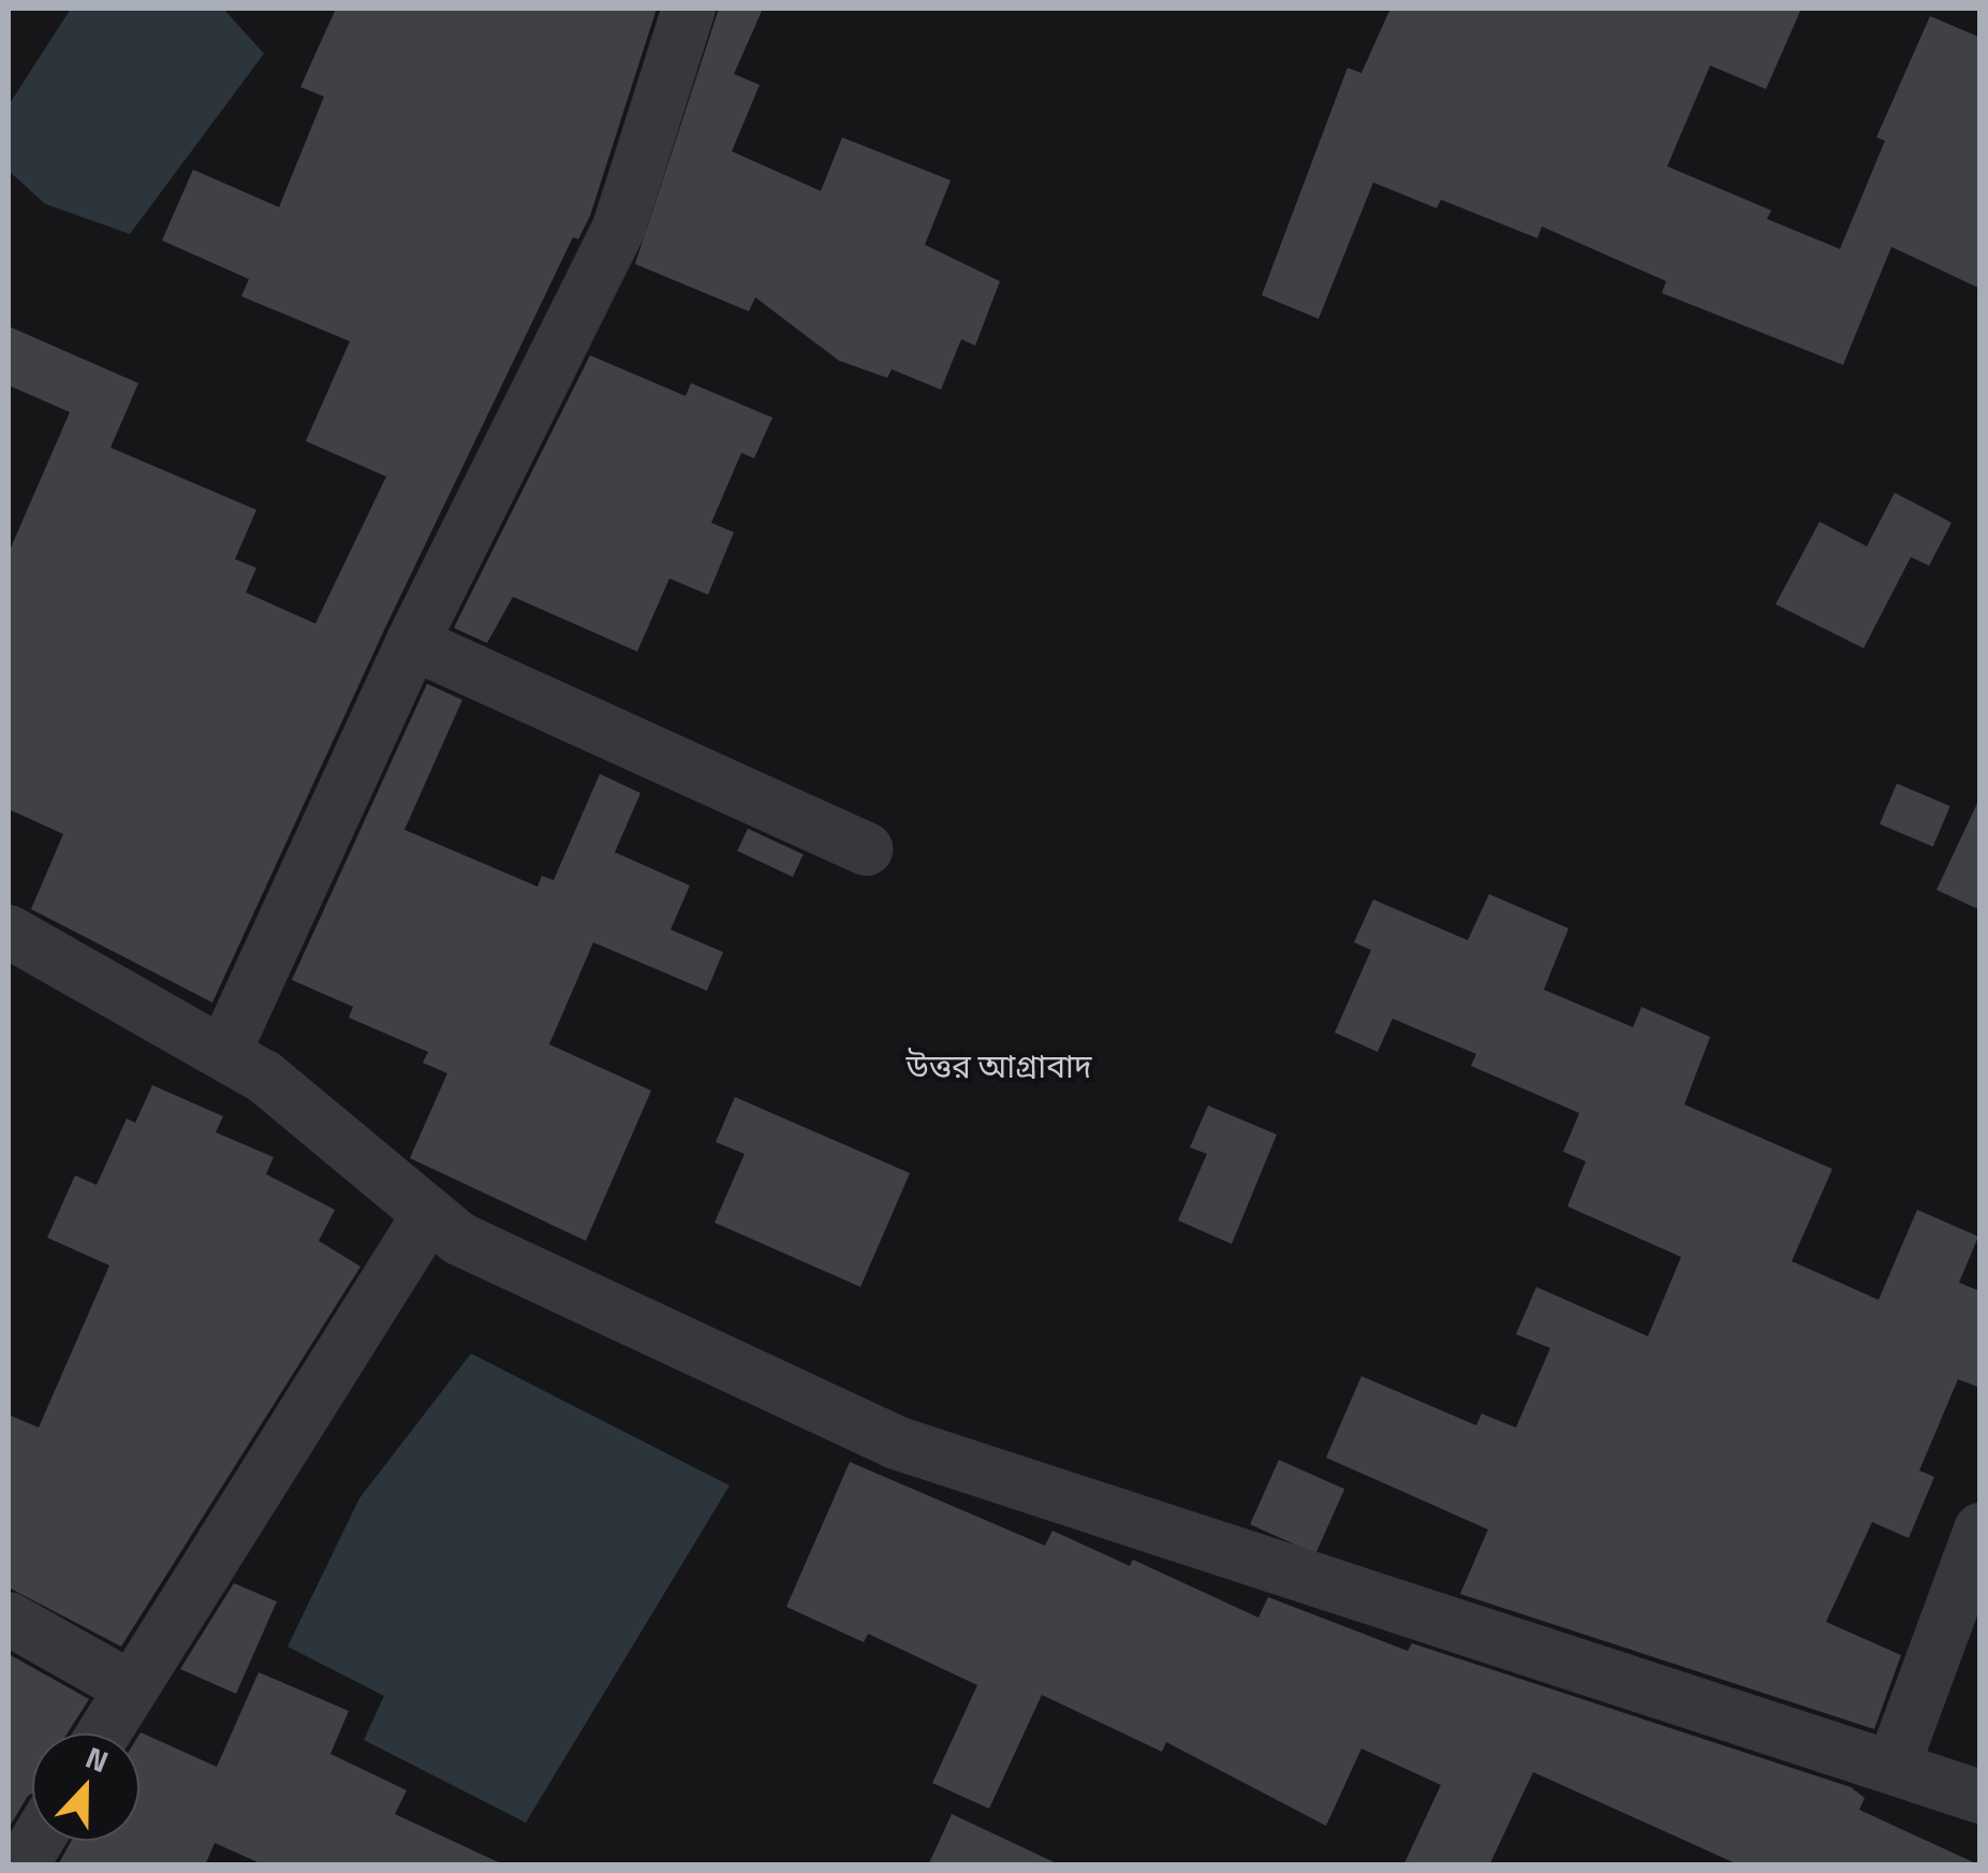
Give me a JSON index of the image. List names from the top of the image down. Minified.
{"districts":["উত্তর আগ্রাবাদ"],"north":"top"}
